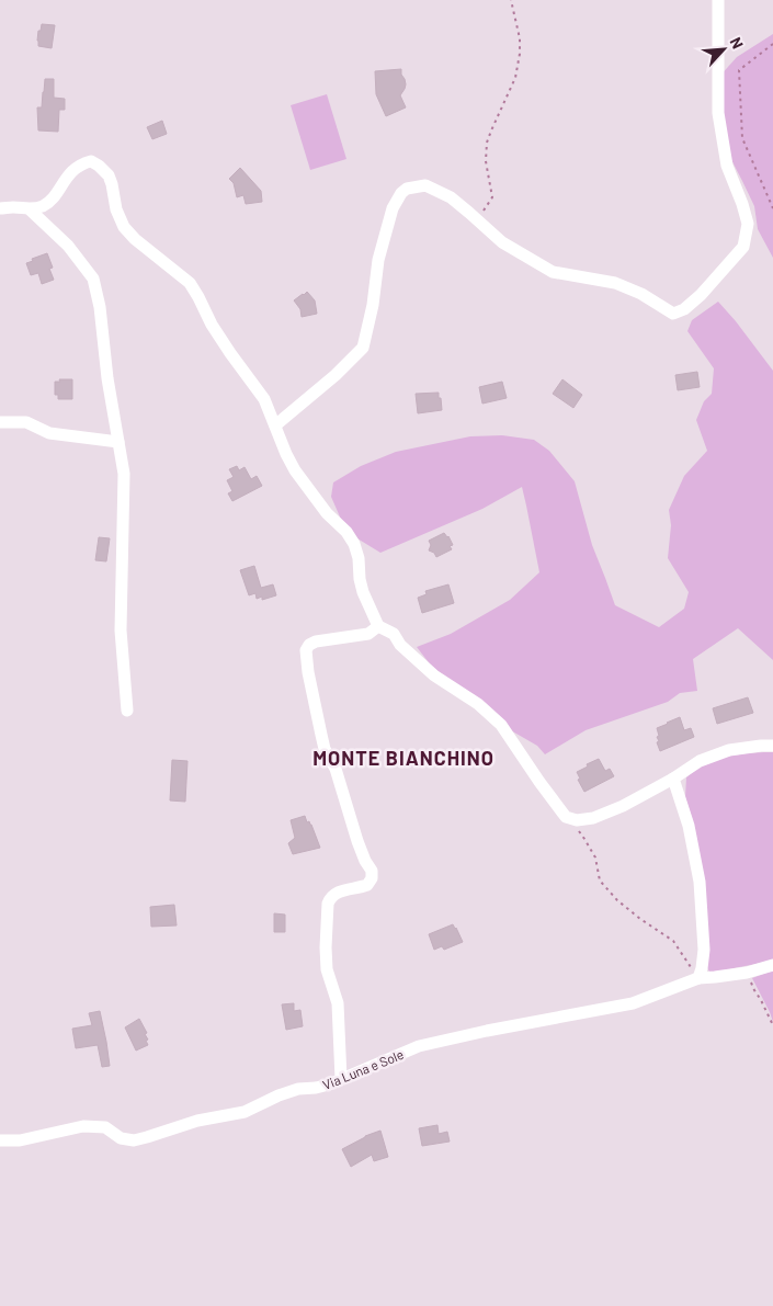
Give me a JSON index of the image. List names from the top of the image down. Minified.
{"streets":{"street":["Via Luna e Sole"]},"districts":["MONTE BIANCHINO"],"north":"top right"}
